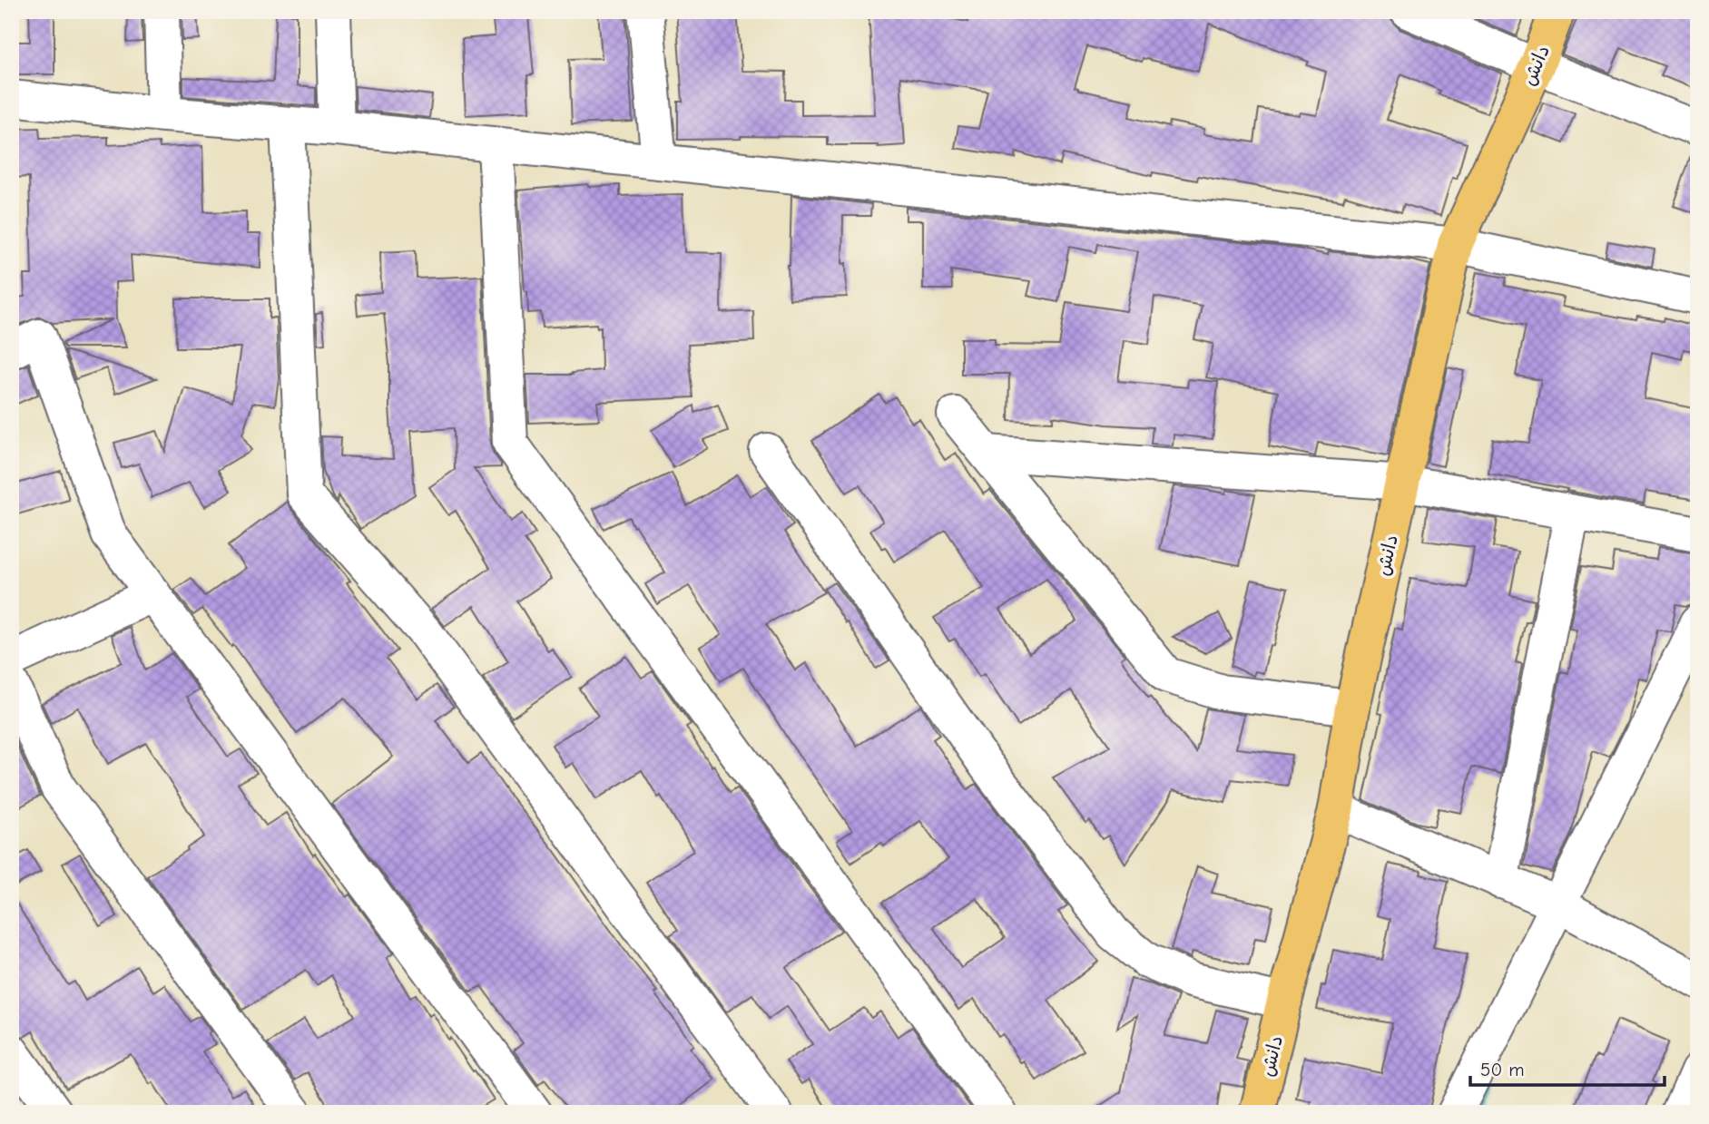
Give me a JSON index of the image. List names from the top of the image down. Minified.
{"streets":{"main road":["دانش"]},"scale_bar":"50 m"}
